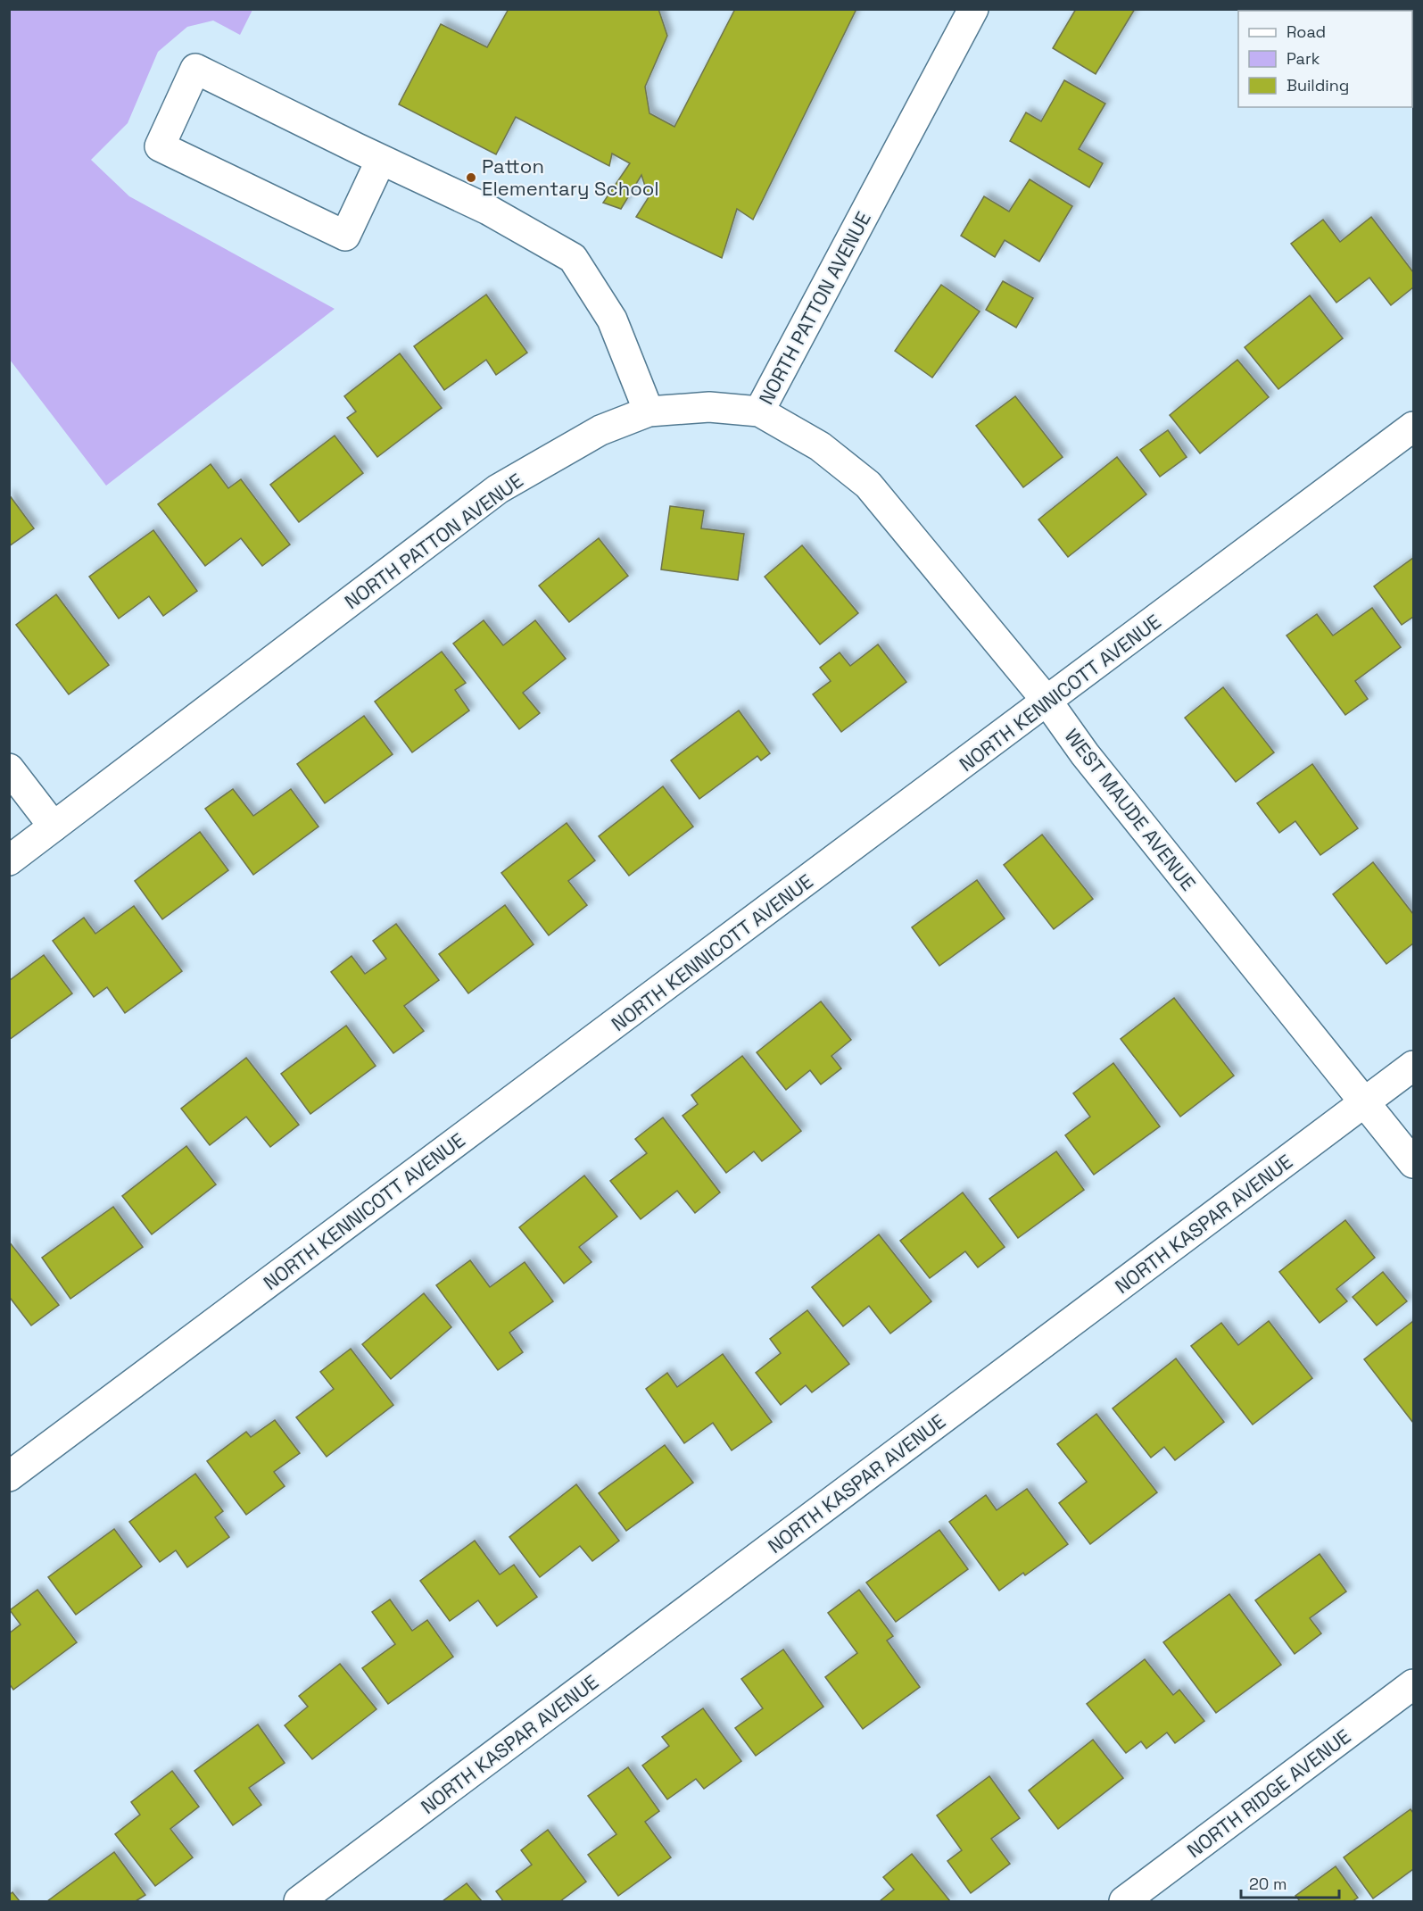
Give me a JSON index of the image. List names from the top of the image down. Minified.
{"streets":{"street":["NORTH PATTON AVENUE","NORTH KENNICOTT AVENUE","WEST MAUDE AVENUE","NORTH KASPAR AVENUE","NORTH RIDGE AVENUE"]},"crossings":[["NORTH PATTON AVENUE","WEST MAUDE AVENUE"],["NORTH KENNICOTT AVENUE","WEST MAUDE AVENUE"],["WEST MAUDE AVENUE","NORTH KASPAR AVENUE"]],"places":["Patton Elementary School"],"legend":["Road","Park","Building"],"scale_bar":"20 m"}
